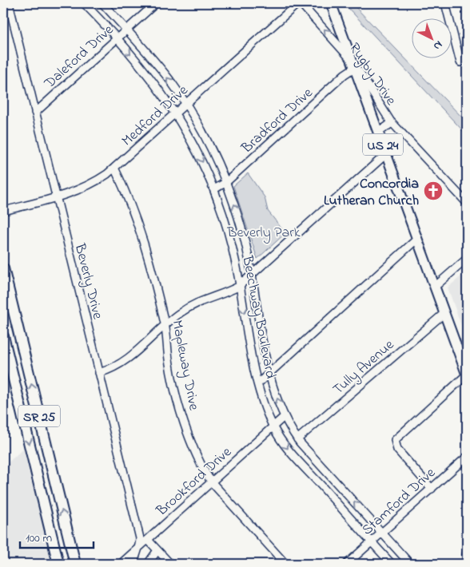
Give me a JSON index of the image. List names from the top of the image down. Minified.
{"streets":{"highway":["SR 25"],"main road":["US 24"],"street":["Daleford Drive","Rugby Drive","Medford Drive","Bradford Drive","Beverly Drive","Beechway Boulevard","Mapleway Drive","Tully Avenue","Brookford Drive","Stamford Drive"]},"crossings":[["Daleford Drive","Beverly Drive"],["Daleford Drive","Beechway Boulevard"],["Rugby Drive","Medford Drive"],["Rugby Drive","Bradford Drive"],["Rugby Drive","US 24"],["Medford Drive","Beverly Drive"],["Medford Drive","Beechway Boulevard"],["Medford Drive","Mapleway Drive"],["Bradford Drive","US 24"],["Bradford Drive","Beechway Boulevard"],["US 24","Tully Avenue"],["Beverly Drive","Brookford Drive"],["Beechway Boulevard","Tully Avenue"],["Beechway Boulevard","Brookford Drive"],["Beechway Boulevard","Stamford Drive"],["Mapleway Drive","Brookford Drive"]],"parks":["Beverly Park"],"places":{"church":["Concordia Lutheran Church"]},"scale_bar":"100 m","north":"bottom right"}
